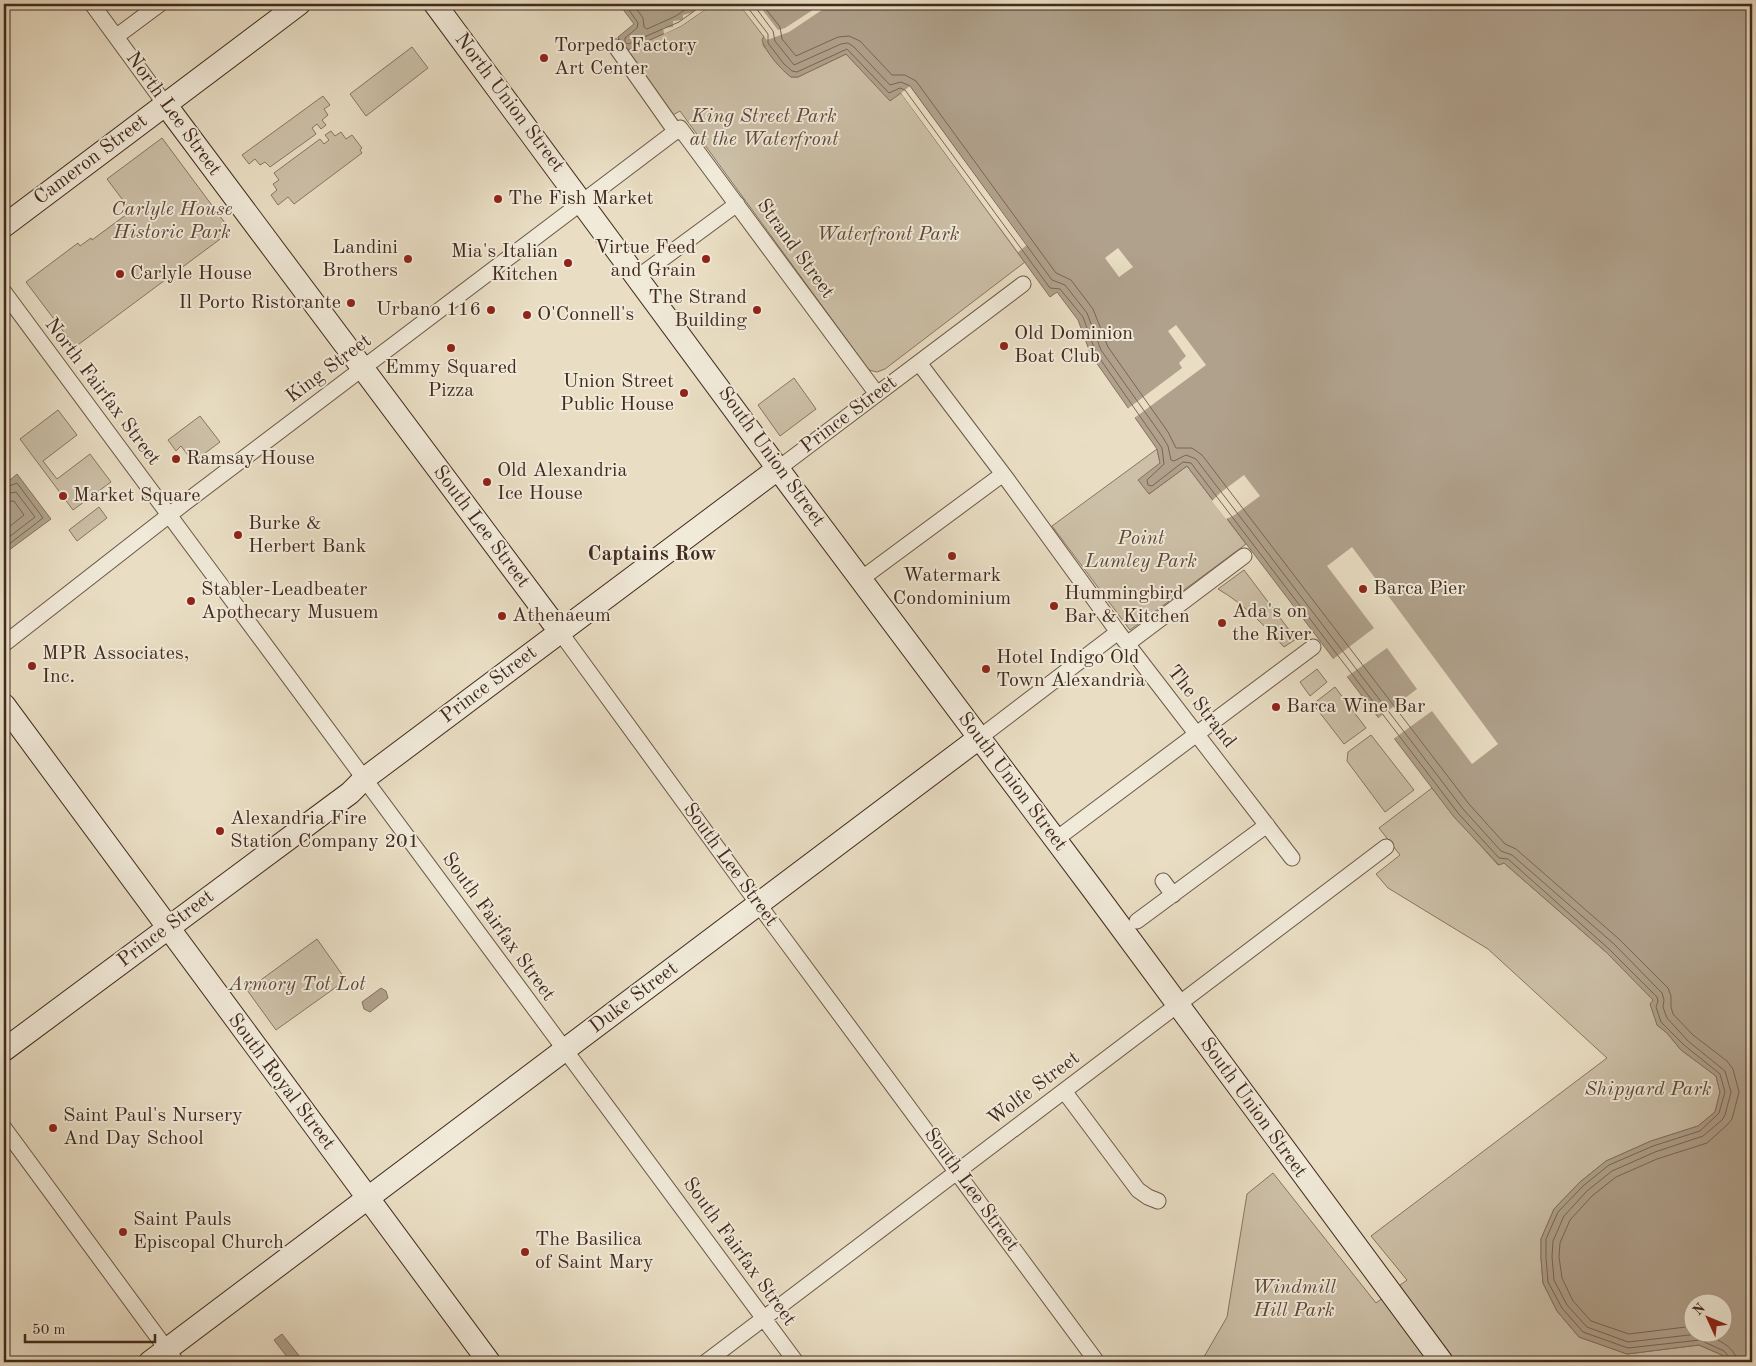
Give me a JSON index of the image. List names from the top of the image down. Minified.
{"streets":{"street":["North Union Street","North Lee Street","Cameron Street","Strand Street","King Street","North Fairfax Street","Prince Street","South Union Street","South Lee Street","The Strand","South Fairfax Street","Duke Street","South Royal Street","Wolfe Street"]},"crossings":[["North Union Street","King Street"],["North Union Street","South Union Street"],["North Lee Street","Cameron Street"],["North Lee Street","King Street"],["North Lee Street","South Lee Street"],["Strand Street","King Street"],["Strand Street","Prince Street"],["King Street","North Fairfax Street"],["King Street","South Union Street"],["King Street","South Lee Street"],["King Street","South Fairfax Street"],["North Fairfax Street","South Fairfax Street"],["Prince Street","South Union Street"],["Prince Street","South Lee Street"],["Prince Street","The Strand"],["Prince Street","South Fairfax Street"],["Prince Street","South Royal Street"],["South Union Street","Duke Street"],["South Union Street","Wolfe Street"],["South Lee Street","Duke Street"],["South Lee Street","Wolfe Street"],["The Strand","Duke Street"],["South Fairfax Street","Duke Street"],["South Fairfax Street","Wolfe Street"],["Duke Street","South Royal Street"]],"districts":["Captains Row"],"parks":["King Street Park at the Waterfront","Carlyle House Historic Park","Waterfront Park","Point Lumley Park","Armory Tot Lot","Shipyard Park","Windmill Hill Park"],"places":["Torpedo Factory Art Center","The Fish Market","Landini Brothers","Virtue Feed and Grain","Mia's Italian Kitchen","Carlyle House","Il Porto Ristorante","Urbano 116","The Strand Building","O'Connell's","Old Dominion Boat Club","Emmy Squared Pizza","Union Street Public House","Ramsay House","Old Alexandria Ice House","Market Square","Burke & Herbert Bank","Watermark Condominium","Barca Pier","Stabler-Leadbeater Apothecary Musuem","Hummingbird Bar & Kitchen","Athenaeum","Ada's on the River","MPR Associates, Inc.","Hotel Indigo Old Town Alexandria","Barca Wine Bar","Alexandria Fire Station Company 201","Saint Paul's Nursery And Day School","Saint Pauls Episcopal Church","The Basilica of Saint Mary"],"scale_bar":"50 m","north":"top left"}
